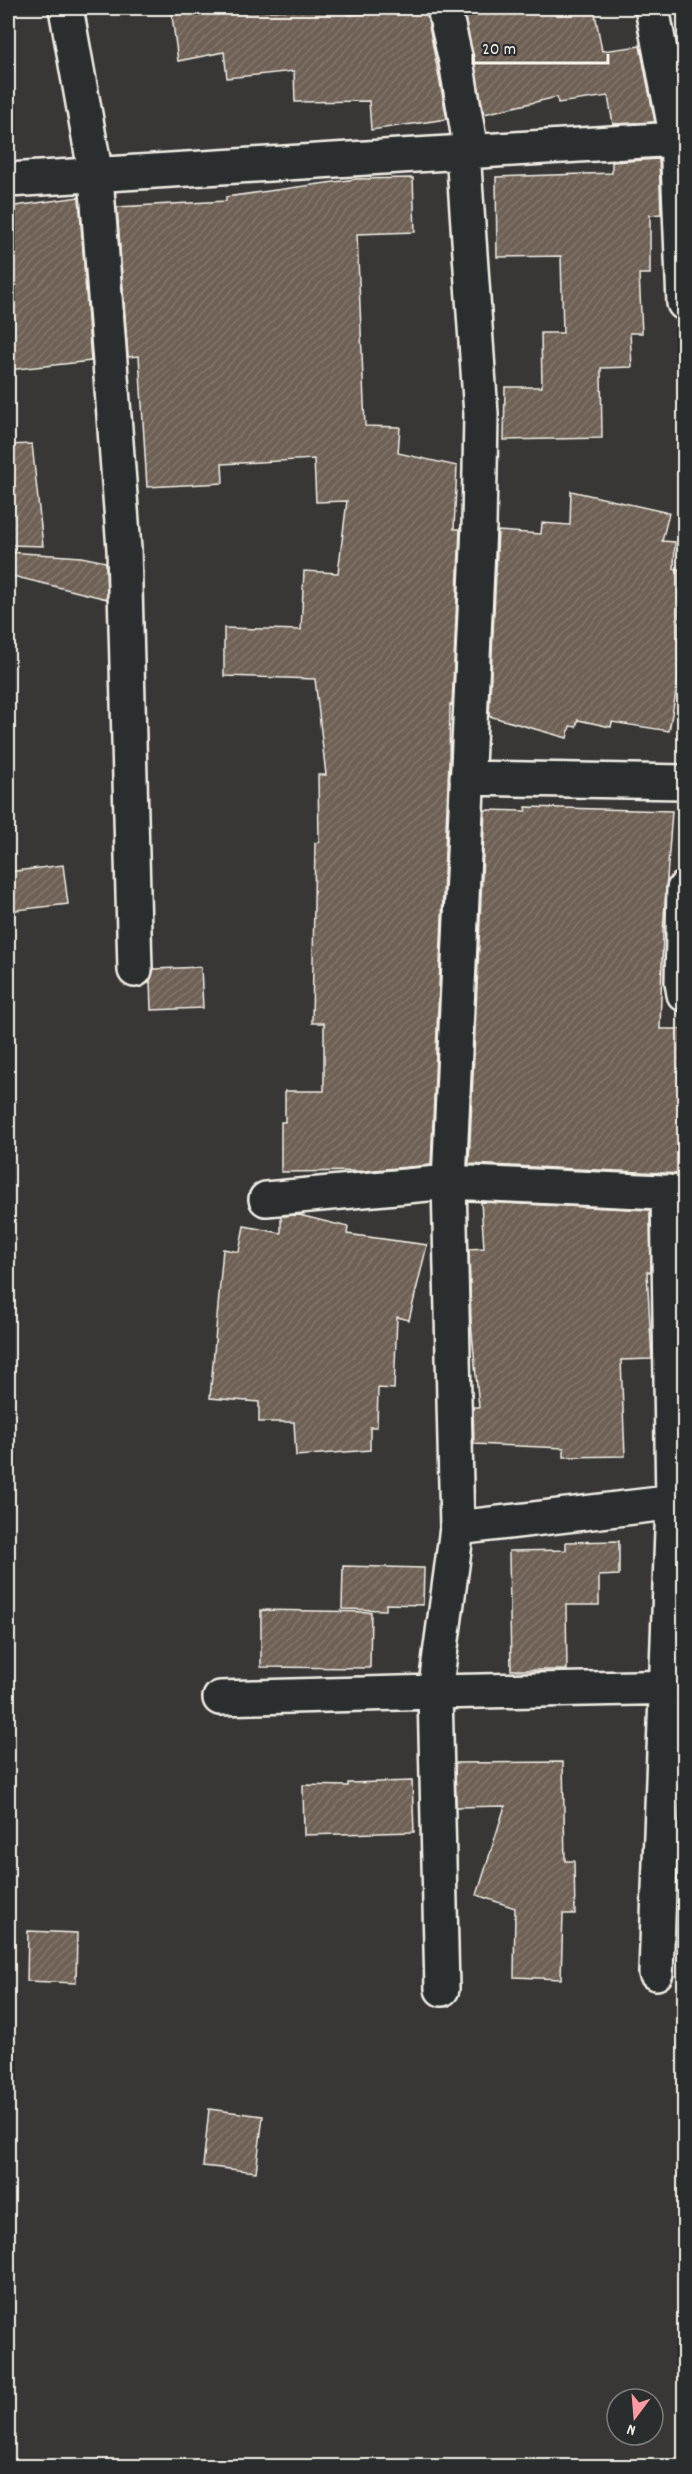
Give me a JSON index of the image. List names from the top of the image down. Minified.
{"scale_bar":"20 m","north":"bottom"}
